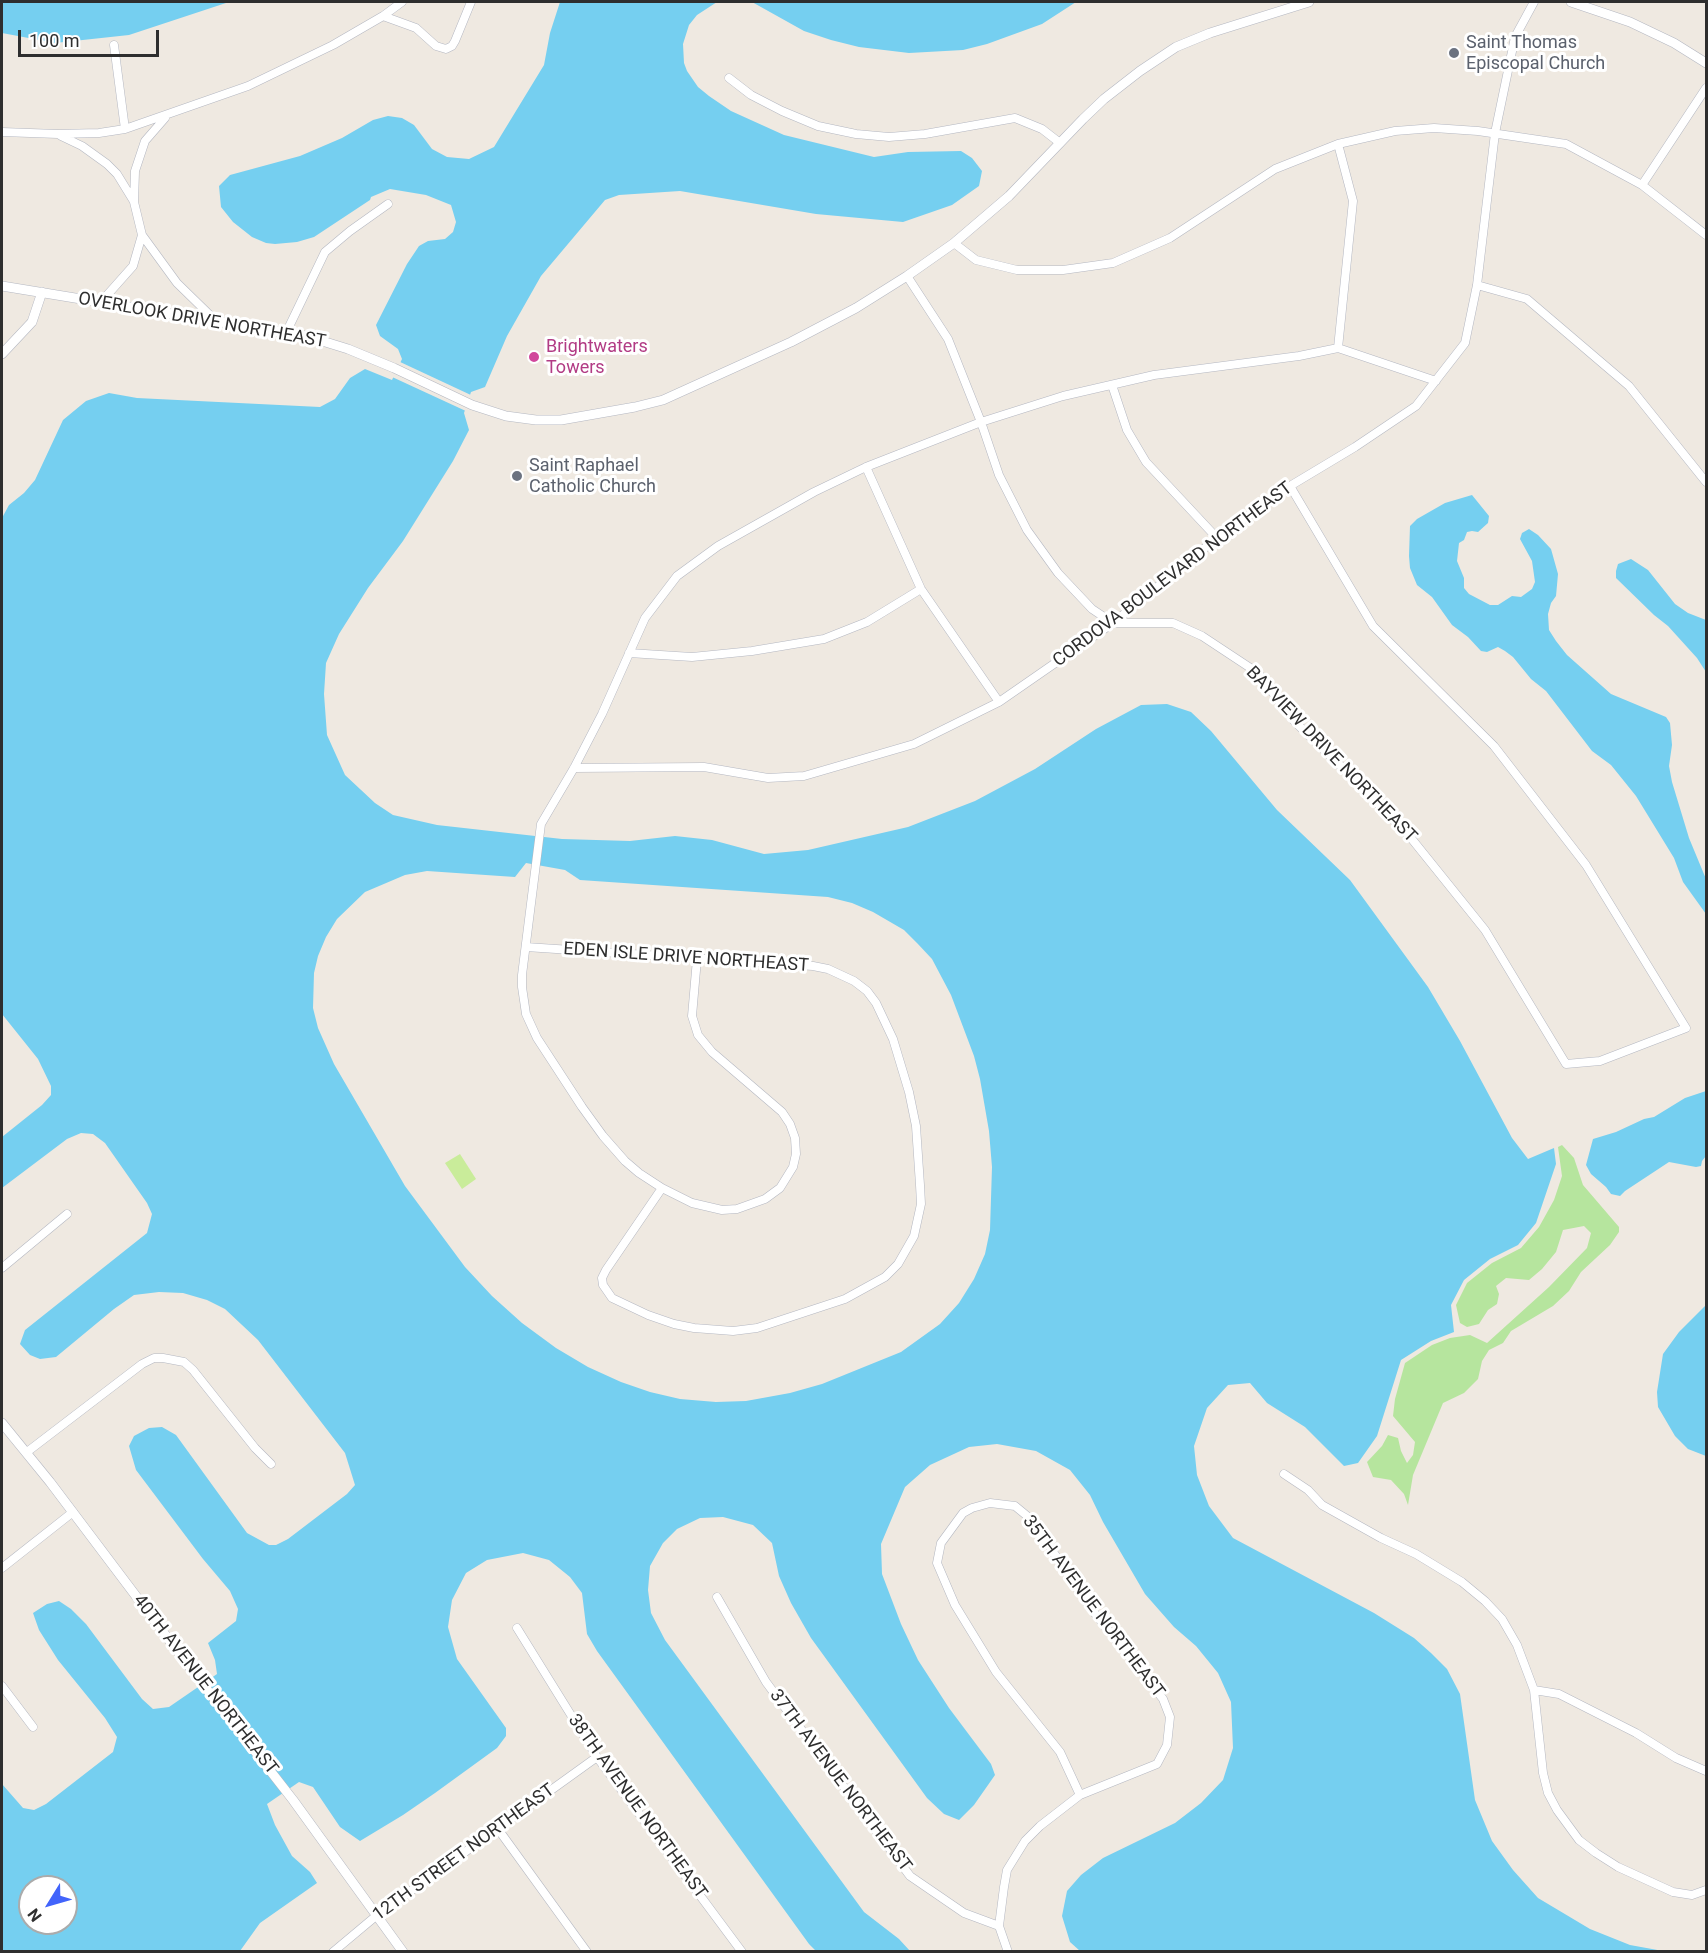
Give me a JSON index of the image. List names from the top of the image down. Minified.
{"streets":{"street":["OVERLOOK DRIVE NORTHEAST","CORDOVA BOULEVARD NORTHEAST","BAYVIEW DRIVE NORTHEAST","EDEN ISLE DRIVE NORTHEAST","35TH AVENUE NORTHEAST","40TH AVENUE NORTHEAST","37TH AVENUE NORTHEAST","38TH AVENUE NORTHEAST","12TH STREET NORTHEAST"]},"crossings":[["CORDOVA BOULEVARD NORTHEAST","BAYVIEW DRIVE NORTHEAST"],["40TH AVENUE NORTHEAST","12TH STREET NORTHEAST"],["38TH AVENUE NORTHEAST","12TH STREET NORTHEAST"]],"places":["Saint Thomas Episcopal Church","Brightwaters Towers","Saint Raphael Catholic Church"],"scale_bar":"100 m","north":"bottom left"}
